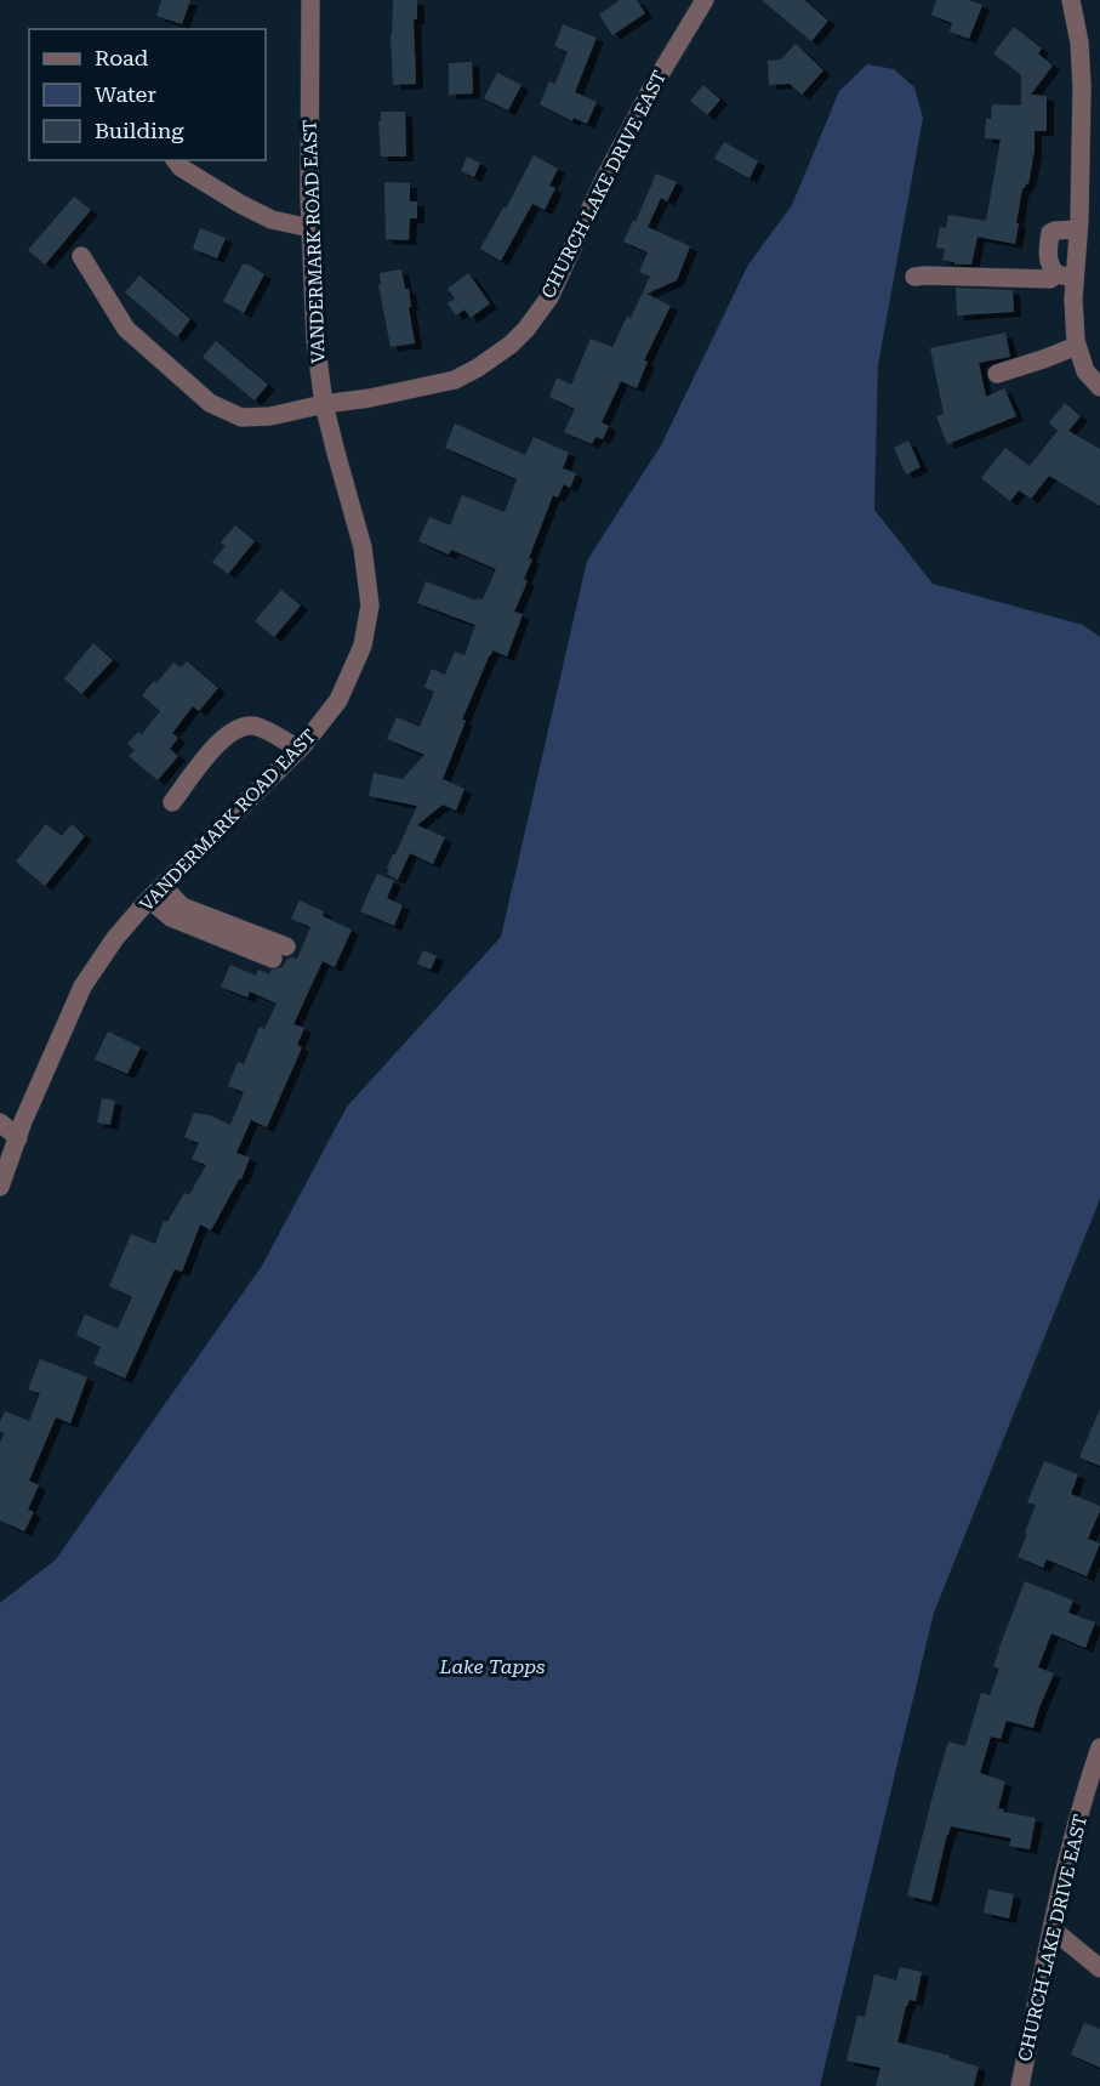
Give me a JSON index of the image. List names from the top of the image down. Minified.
{"streets":{"street":["CHURCH LAKE DRIVE EAST","VANDERMARK ROAD EAST"]},"crossings":[["CHURCH LAKE DRIVE EAST","VANDERMARK ROAD EAST"]],"water":["Lake Tapps"],"legend":["Road","Water","Building"]}
